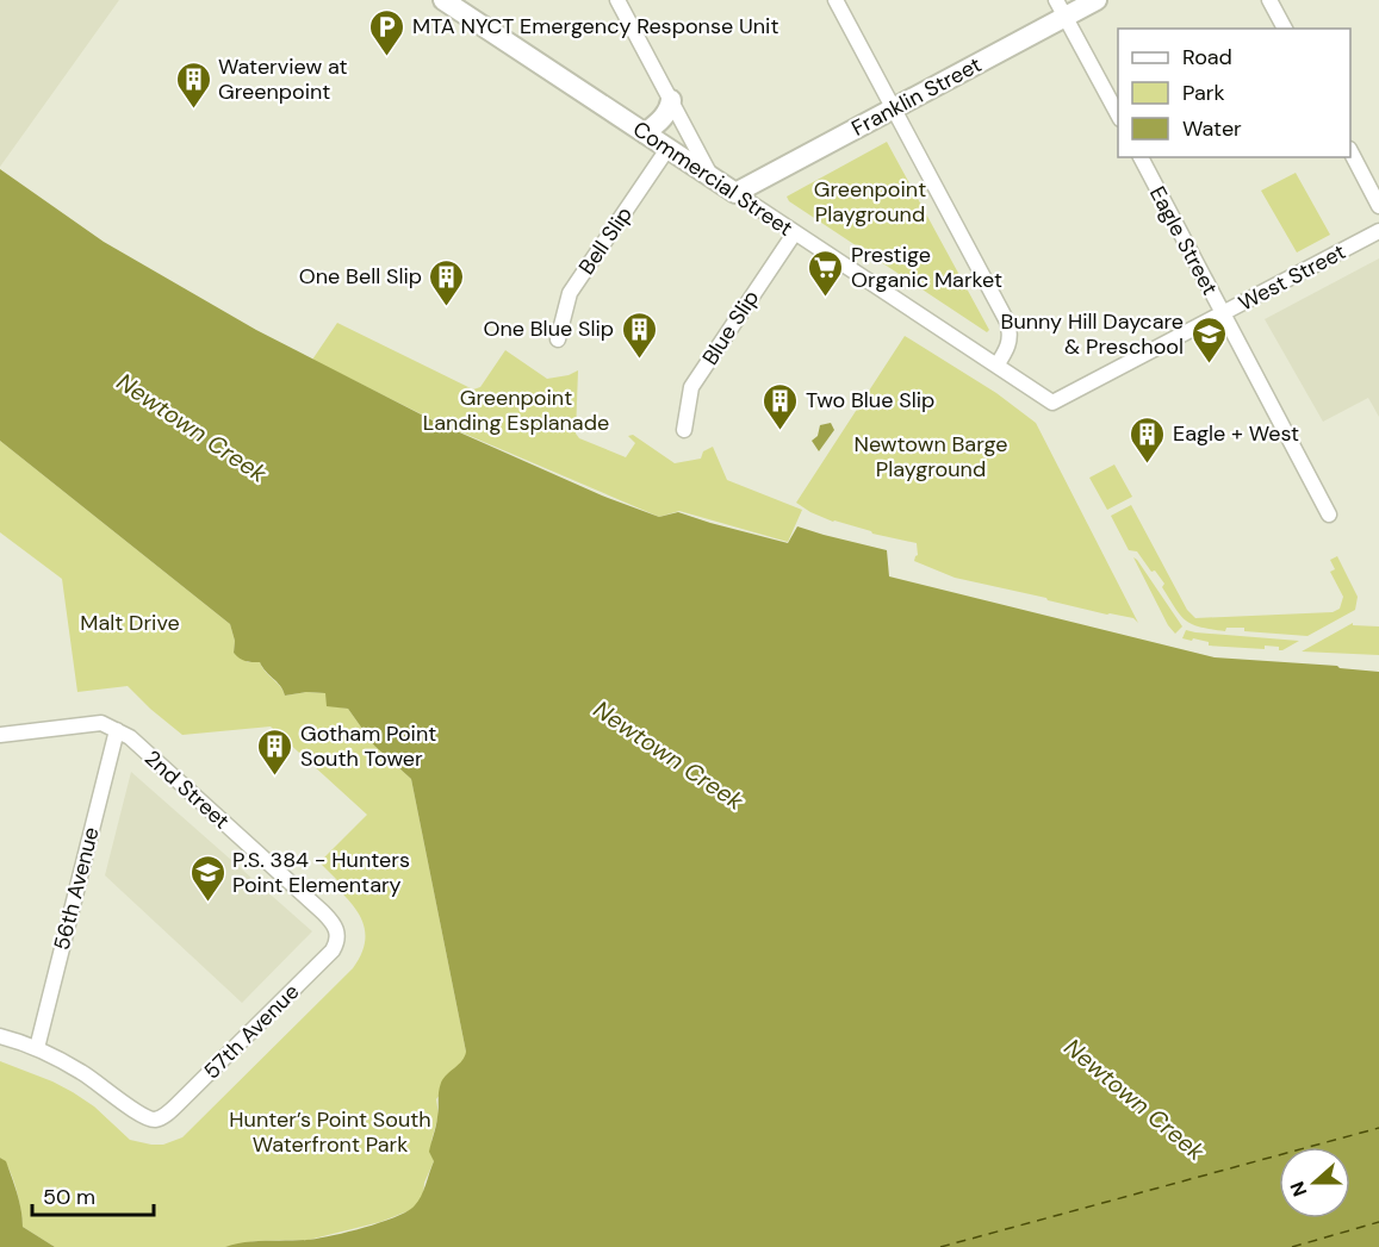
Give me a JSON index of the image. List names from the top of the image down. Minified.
{"streets":{"street":["Franklin Street","Commercial Street","Bell Slip","Eagle Street","West Street","Blue Slip","2nd Street","56th Avenue","57th Avenue"]},"crossings":[["Franklin Street","Commercial Street"],["Commercial Street","Bell Slip"],["Commercial Street","West Street"],["Commercial Street","Blue Slip"],["Eagle Street","West Street"],["2nd Street","56th Avenue"],["2nd Street","57th Avenue"],["56th Avenue","57th Avenue"]],"water":["Newtown Creek"],"parks":["Greenpoint Playground","Greenpoint Landing Esplanade","Newtown Barge Playground","Malt Drive","Hunter’s Point South Waterfront Park"],"places":{"parking":["MTA NYCT Emergency Response Unit"],"building":["Waterview at Greenpoint","One Bell Slip","One Blue Slip","Two Blue Slip","Eagle + West","Gotham Point South Tower"],"supermarket":["Prestige Organic Market"],"school or university":["Bunny Hill Daycare & Preschool","P.S. 384 - Hunters Point Elementary"]},"legend":["Road","Park","Water"],"scale_bar":"50 m","north":"left"}
